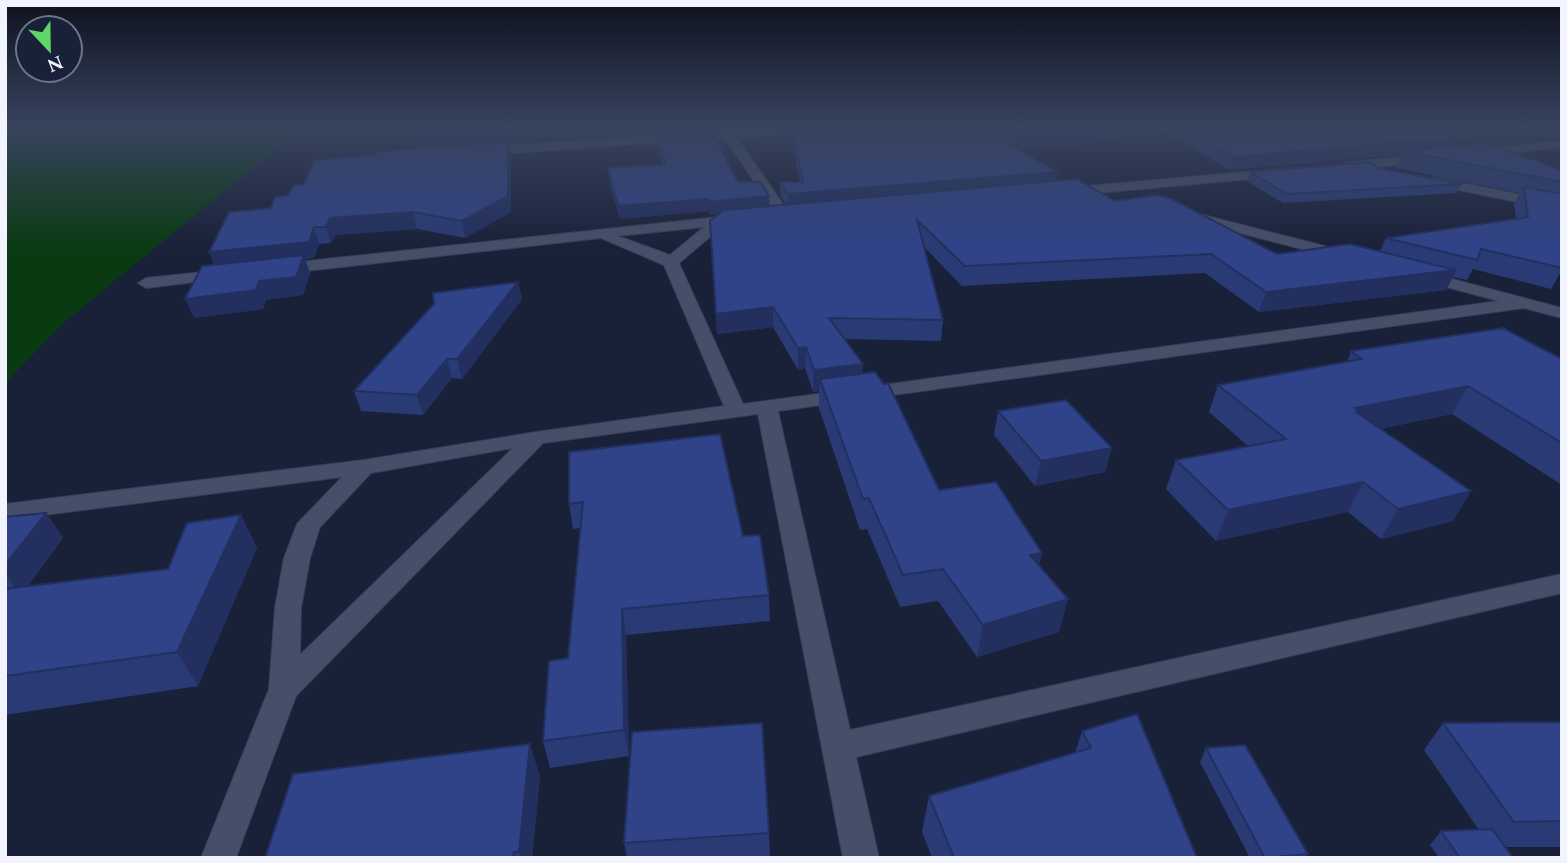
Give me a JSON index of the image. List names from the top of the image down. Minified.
{"north":"bottom"}
